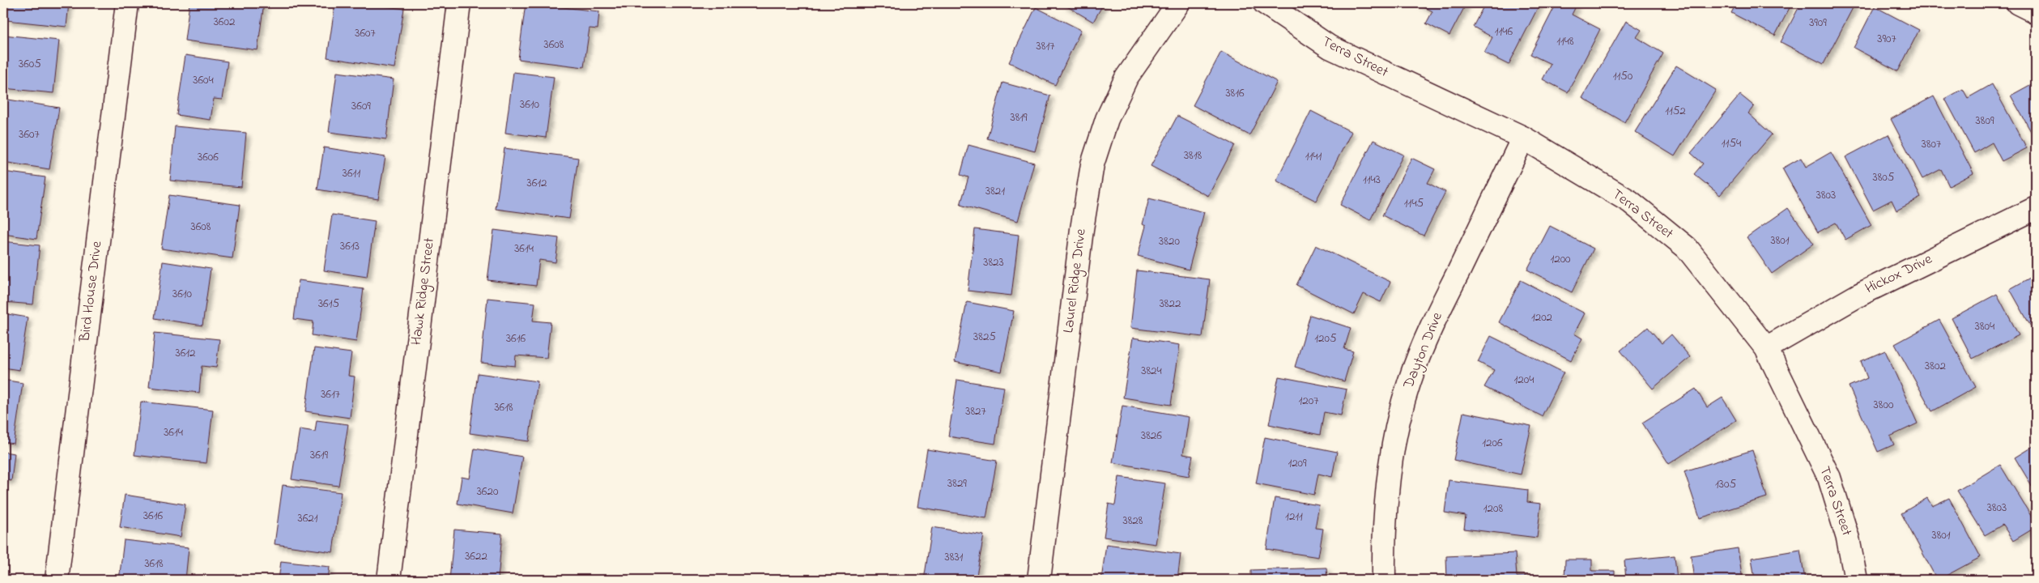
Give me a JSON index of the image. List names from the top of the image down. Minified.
{"streets":{"street":["Terra Street","Hickox Drive","Laurel Ridge Drive","Bird House Drive","Hawk Ridge Street","Dayton Drive"]},"crossings":[["Terra Street","Hickox Drive"],["Terra Street","Dayton Drive"]],"house_numbers":["3602","3909","1146","3607","3907","1148","3608","3817","3605","1150","3604","3816","3610","3609","1152","3819","3809","3607","1154","3807","3818","1141","3606","3611","3805","1143","3612","3821","3803","1145","3608","3801","3820","3613","3614","1200","3823","3610","3615","3822","1202","3804","3825","3616","1205","3612","3802","3824","1204","3617","1207","3800","3618","3827","3614","3826","1206","3619","1209","3829","1305","3620","3803","1208","3616","1211","3621","3828","3801","3622","3831","3618"]}
